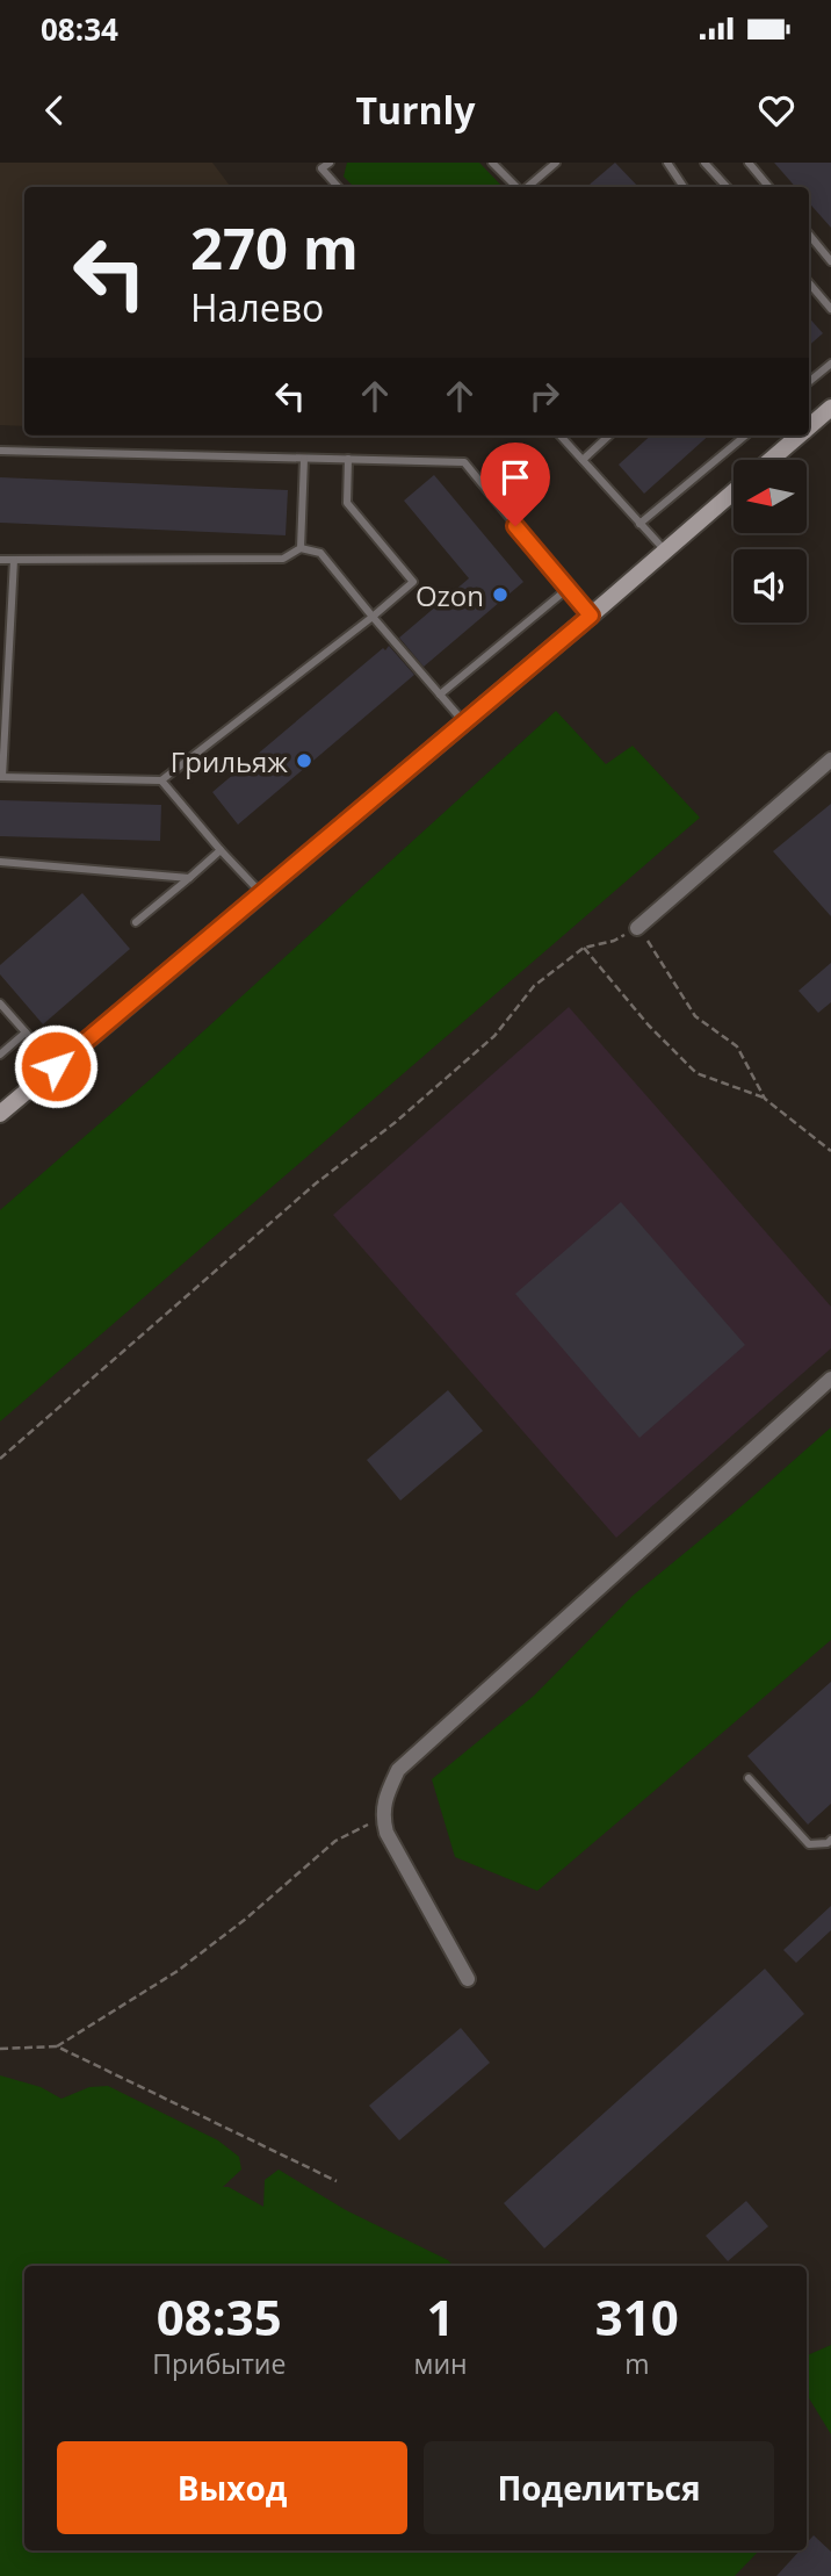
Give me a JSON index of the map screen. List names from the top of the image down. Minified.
{"places":["Ozon","Грильяж"],"north":"left","page":{"status":"08:34","header":"Turnly","turn":["270 m","Налево"],"eta":["08:35","Прибытие","1","мин","310","m"],"buttons":["Выход","Поделиться"]}}
